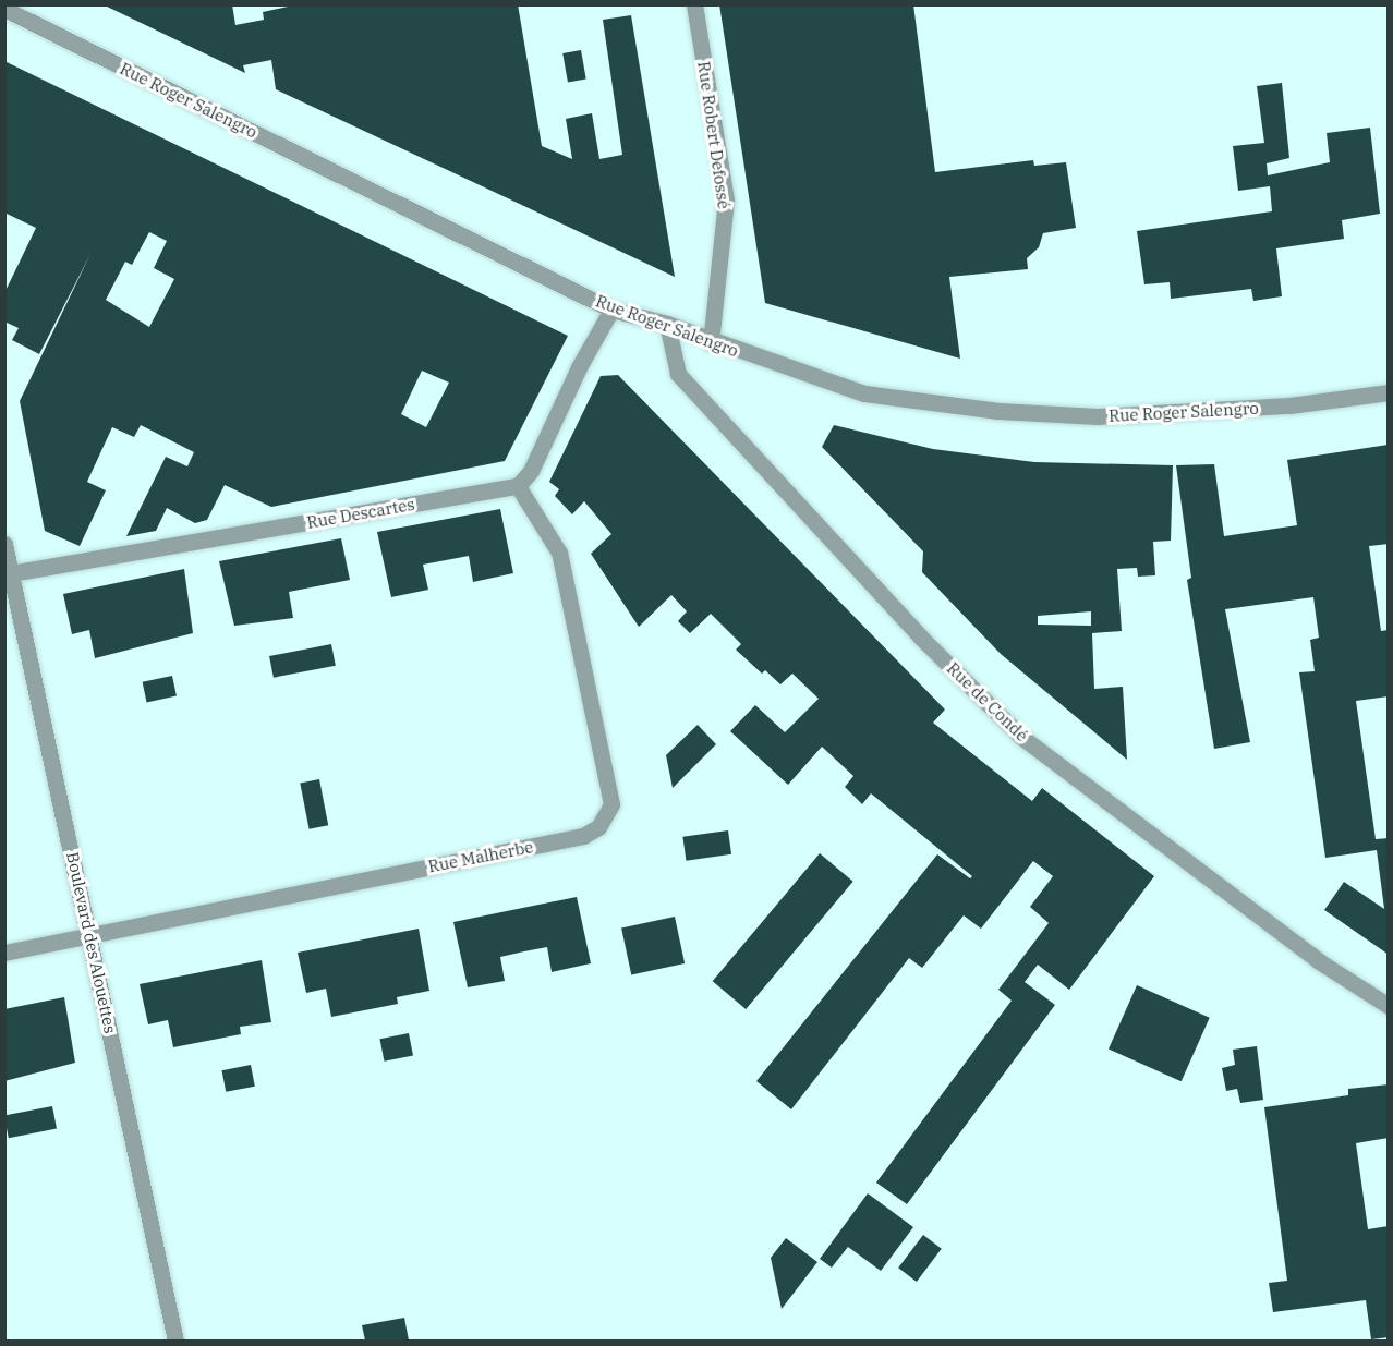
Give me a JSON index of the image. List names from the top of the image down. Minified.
{"streets":{"street":["Rue Roger Salengro","Rue Robert Defossé","Rue Descartes","Rue de Condé","Rue Malherbe","Boulevard des Alouettes"]},"crossings":[["Rue Roger Salengro","Rue Robert Defossé"],["Rue Roger Salengro","Rue de Condé"],["Rue Descartes","Rue Malherbe"],["Rue Descartes","Boulevard des Alouettes"],["Rue Malherbe","Boulevard des Alouettes"]]}
